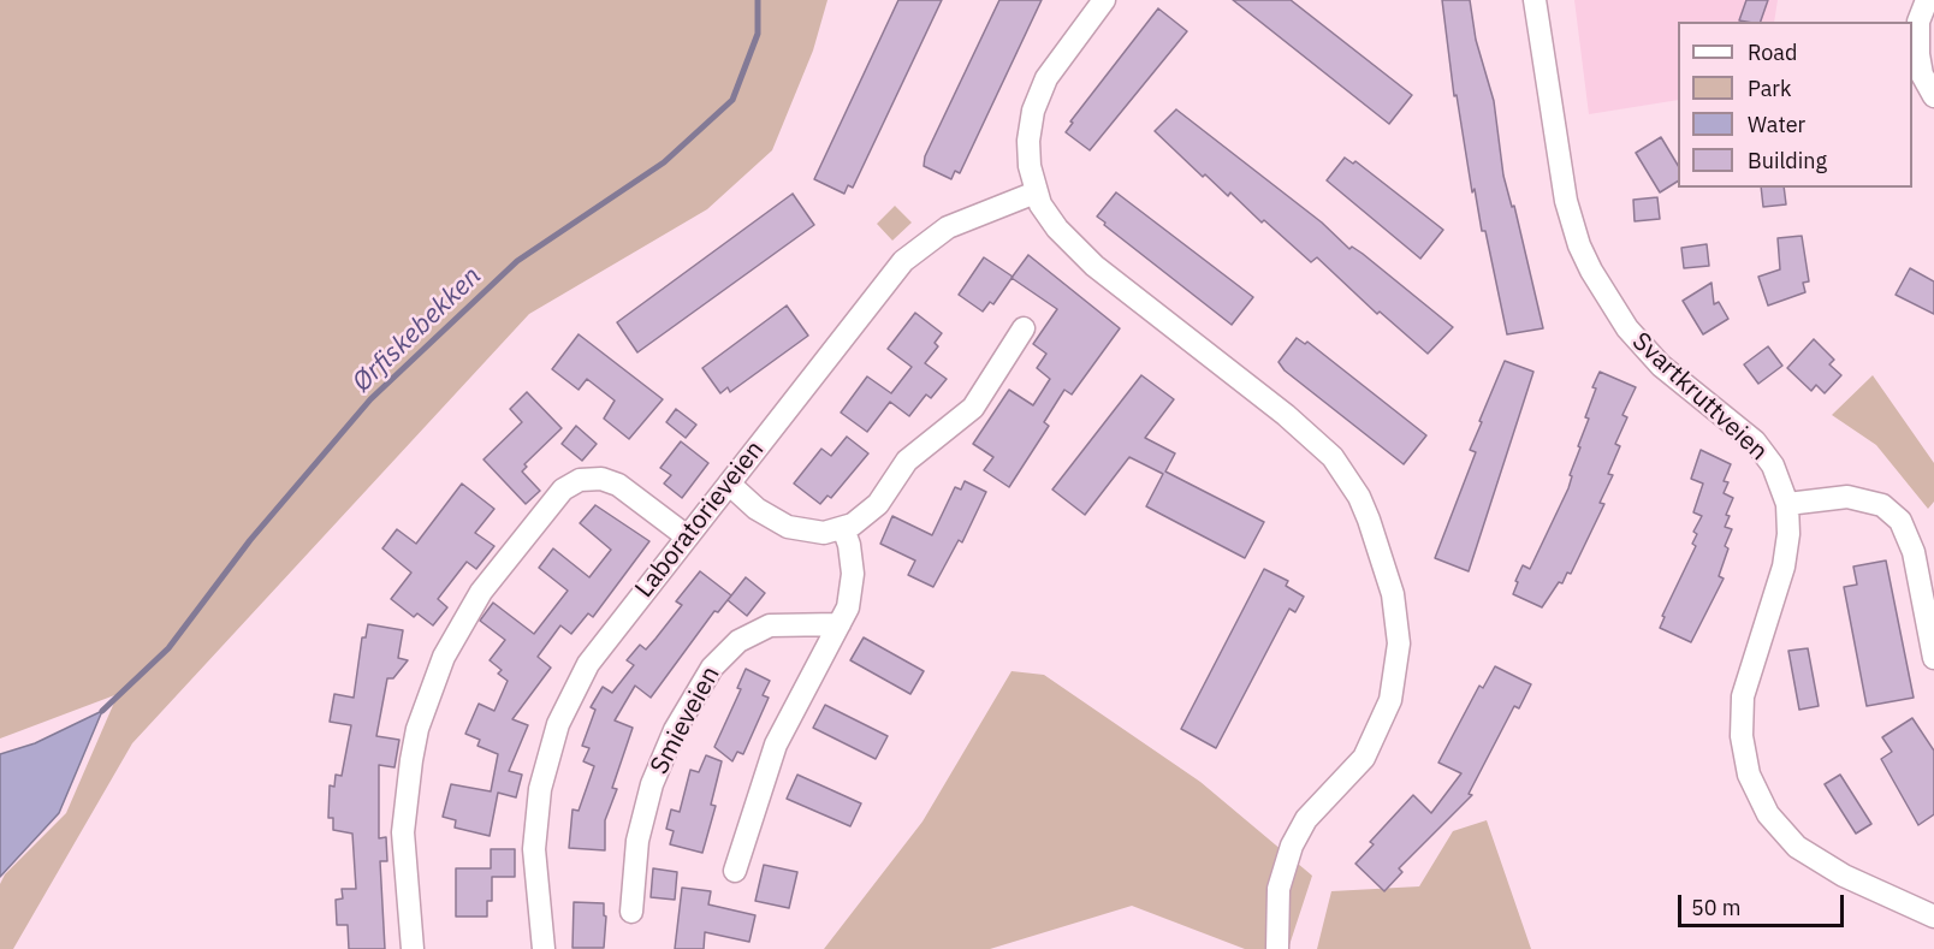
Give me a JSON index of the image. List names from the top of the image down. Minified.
{"streets":{"street":["Svartkruttveien","Laboratorieveien","Smieveien"]},"water":["Ørfiskebekken"],"legend":["Road","Park","Water","Building"],"scale_bar":"50 m"}
